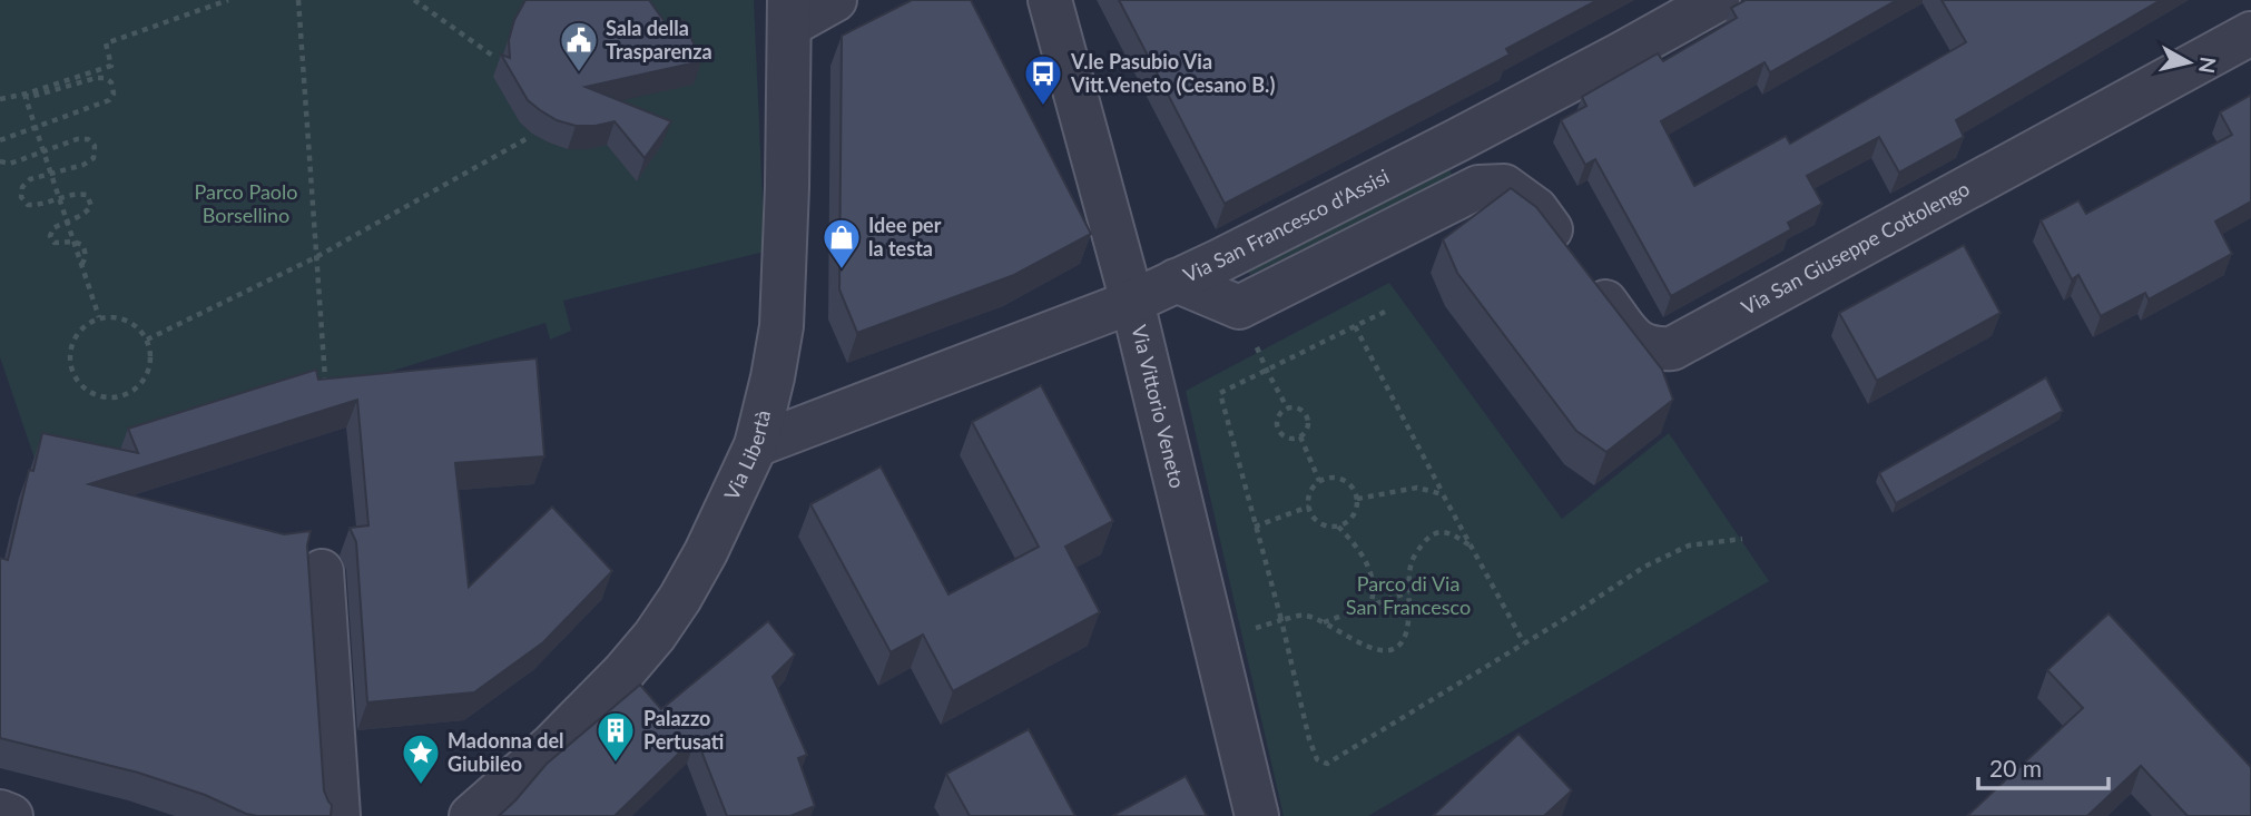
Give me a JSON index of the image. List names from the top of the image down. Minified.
{"streets":{"street":["Via San Francesco d'Assisi","Via San Giuseppe Cottolengo","Via Vittorio Veneto","Via Libertà"]},"parks":["Parco Paolo Borsellino","Parco di Via San Francesco"],"places":{"public building":["Sala della Trasparenza"],"bus stop":["V.le Pasubio Via Vitt.Veneto (Cesano B.)"],"shop":["Idee per la testa"],"building":["Palazzo Pertusati"],"place":["Madonna del Giubileo"]},"scale_bar":"20 m","north":"right"}
